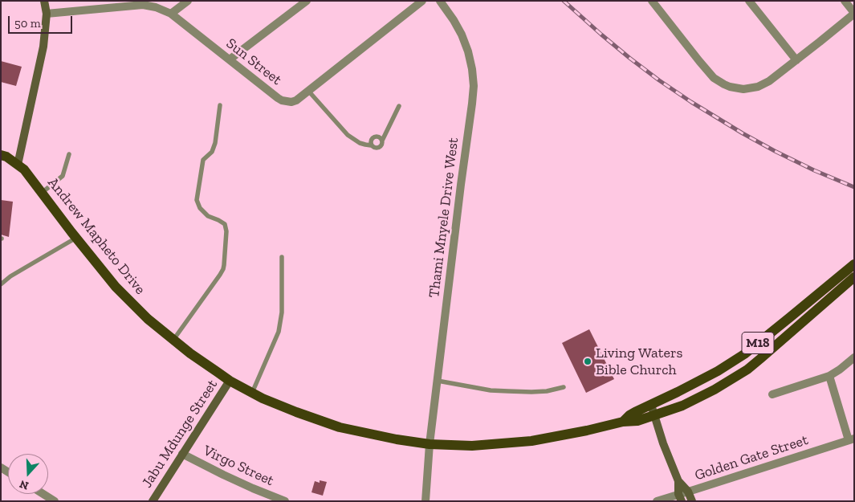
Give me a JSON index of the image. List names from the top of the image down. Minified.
{"streets":{"main road":["Andrew Mapheto Drive","M18"],"street":["Sun Street","Thami Mnyele Drive West","Jabu Mdunge Street","Golden Gate Street","Virgo Street"]},"crossings":[["Thami Mnyele Drive West","Andrew Mapheto Drive"],["Andrew Mapheto Drive","Jabu Mdunge Street"],["Jabu Mdunge Street","Virgo Street"]],"places":["Living Waters Bible Church"],"scale_bar":"50 m","north":"bottom"}
